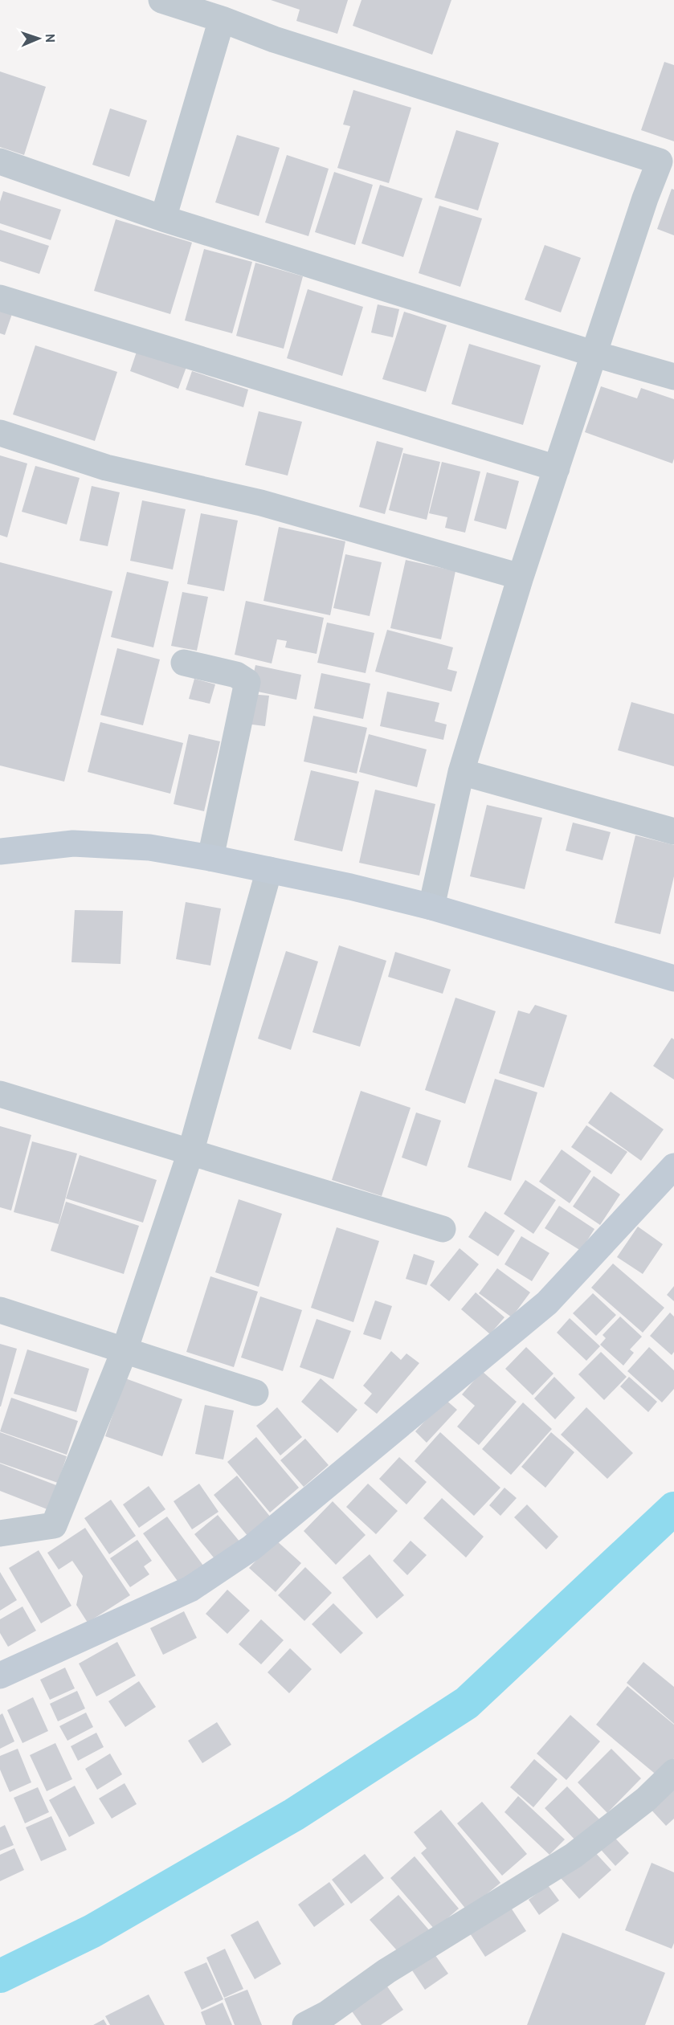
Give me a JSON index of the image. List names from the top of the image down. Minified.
{"north":"right"}
